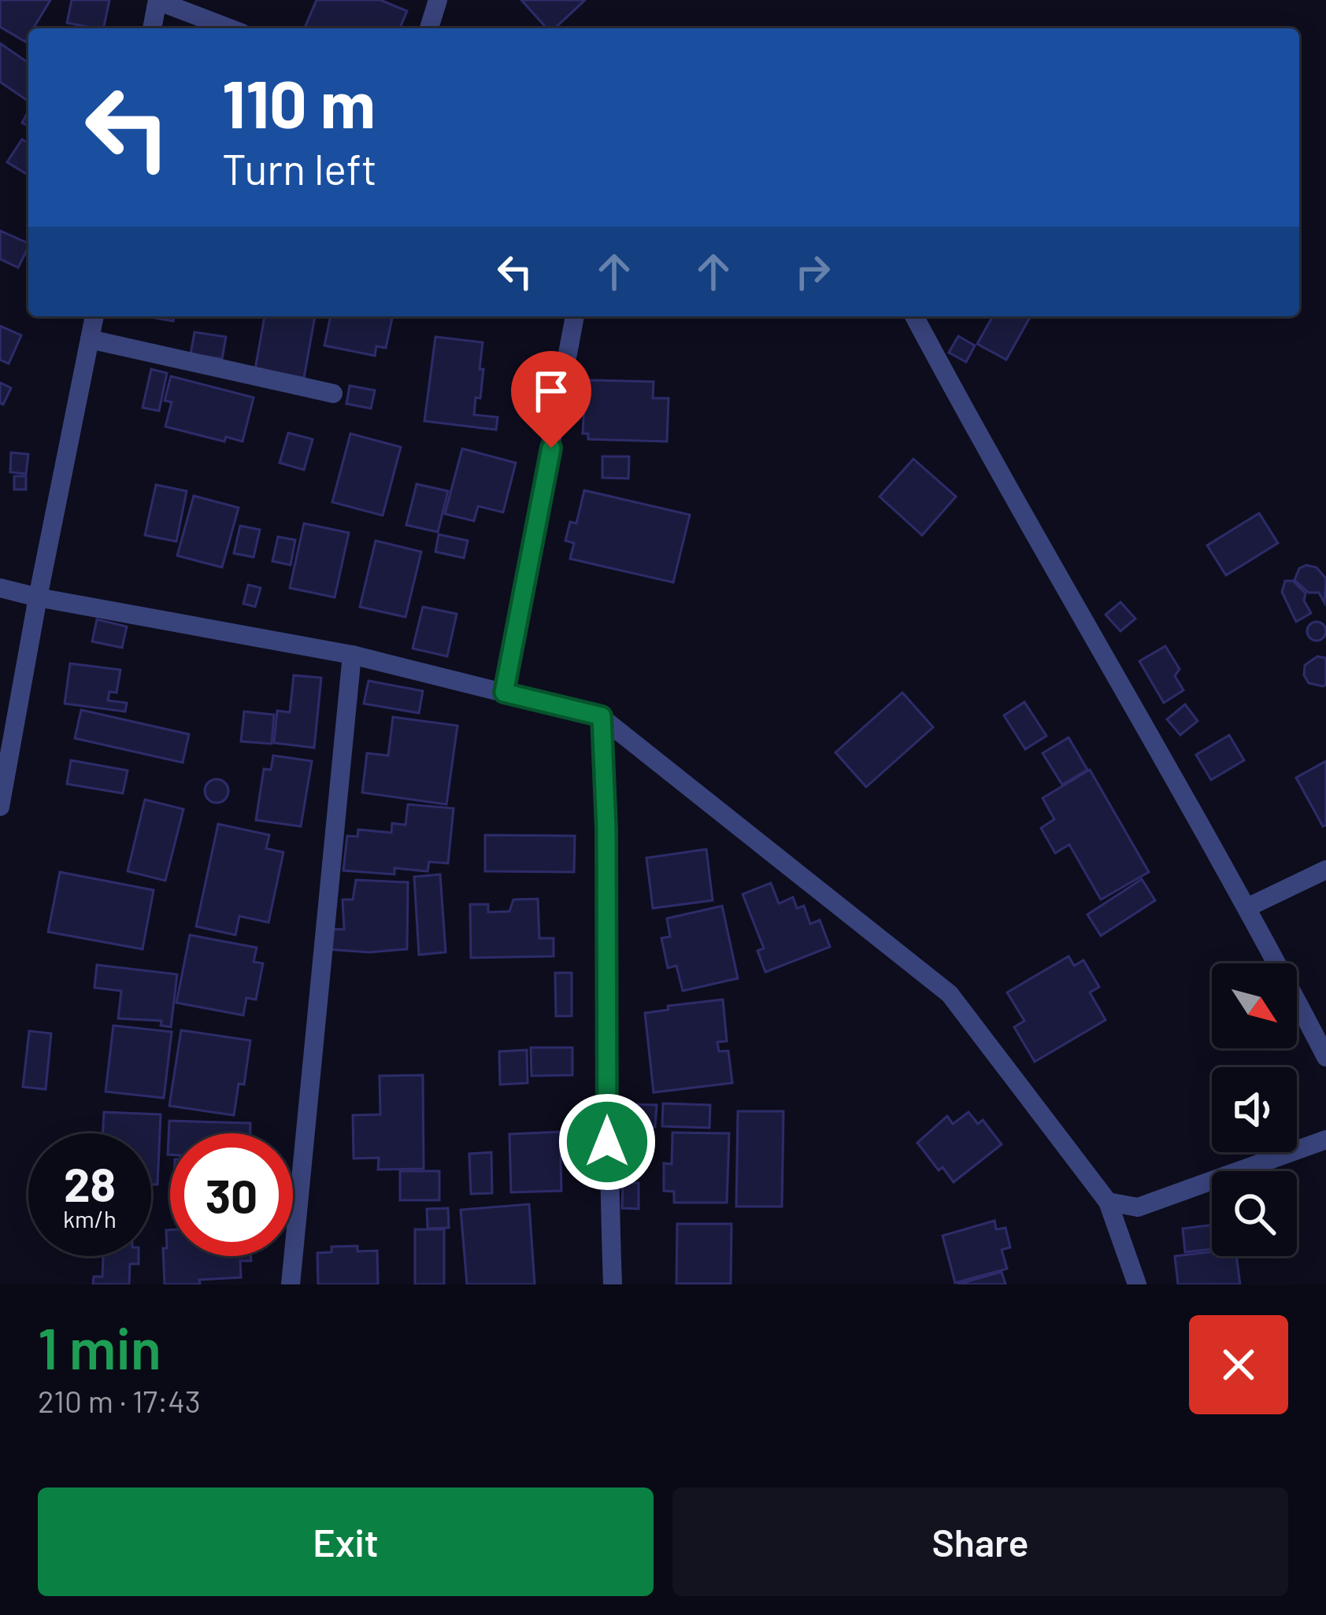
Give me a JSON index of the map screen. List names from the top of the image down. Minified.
{"north":"bottom right","page":{"turn":["110 m","Turn left"],"speed":"28 km/h","limit":"30","heading":["1 min","210 m · 17:43"],"buttons":["Exit","Share"]}}
